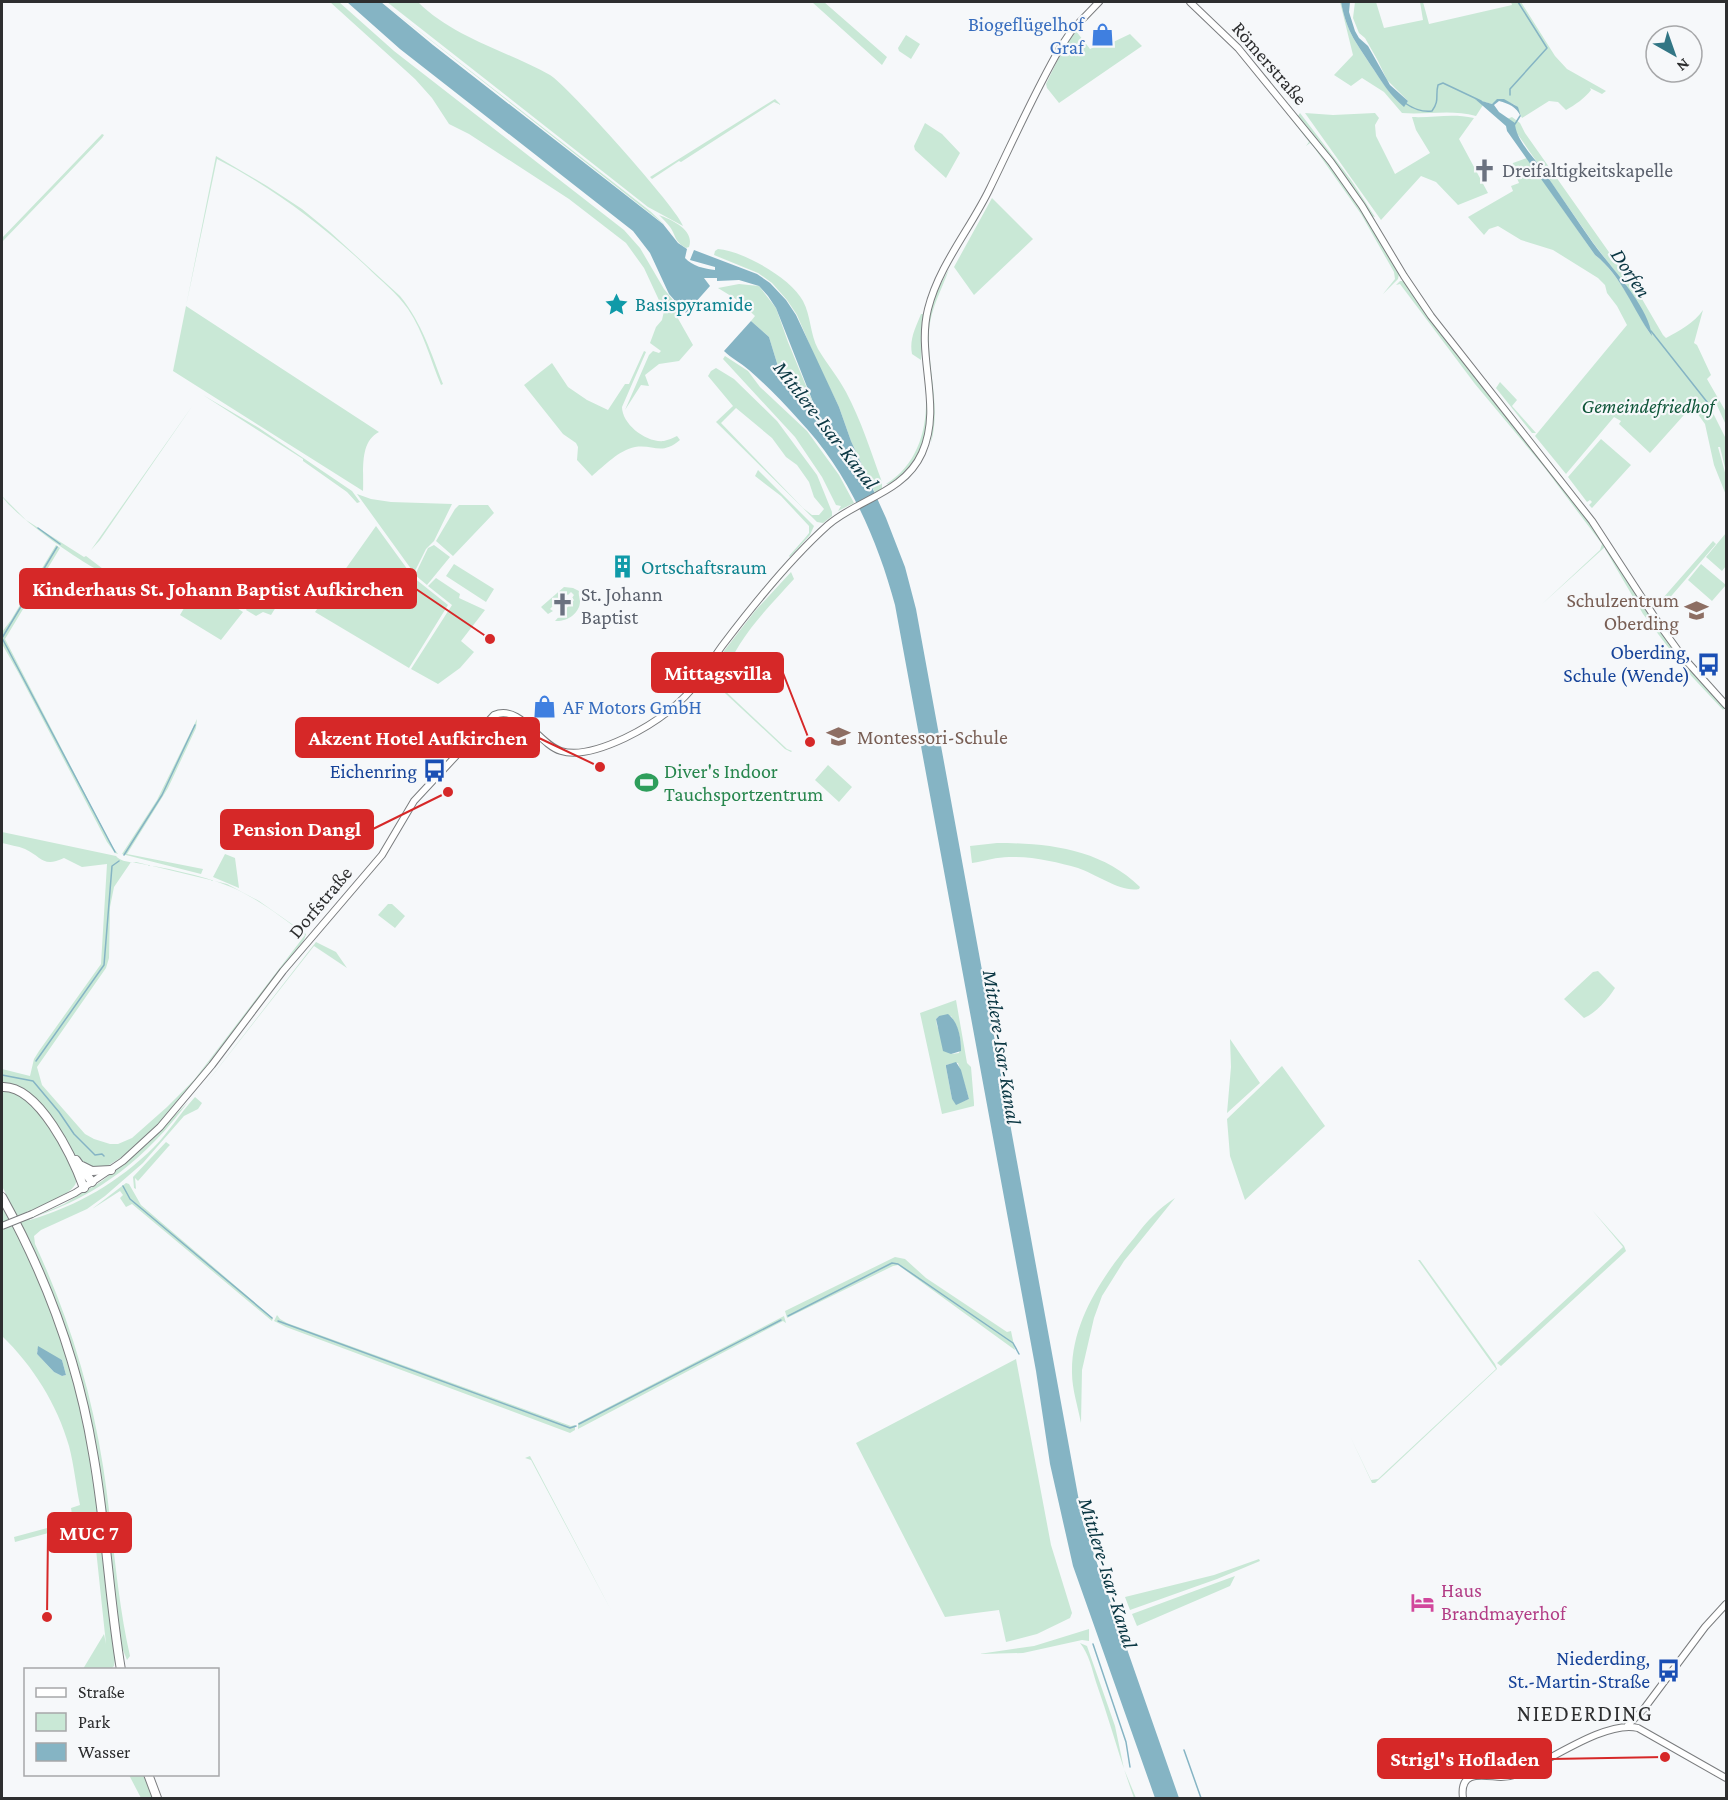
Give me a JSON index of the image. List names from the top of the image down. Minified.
{"streets":{"street":["Römerstraße","Dorfstraße"]},"districts":["NIEDERDING"],"water":["Dorfen","Mittlere-Isar-Kanal"],"parks":["Gemeindefriedhof"],"places":{"shop":["Biogeflügelhof Graf","AF Motors GmbH"],"church":["Dreifaltigkeitskapelle","St. Johann Baptist"],"place":["Basispyramide"],"building":["Ortschaftsraum"],"school or university":["Schulzentrum Oberding","Montessori-Schule"],"other":["Kinderhaus St. Johann Baptist Aufkirchen","Mittagsvilla","Akzent Hotel Aufkirchen","Pension Dangl","MUC 7","Strigl's Hofladen"],"bus stop":["Oberding, Schule (Wende)","Eichenring","Niederding, St.-Martin-Straße"],"sports":["Diver's Indoor Tauchsportzentrum"],"hotel":["Haus Brandmayerhof"]},"legend":["Straße","Park","Wasser"],"north":"bottom right"}
